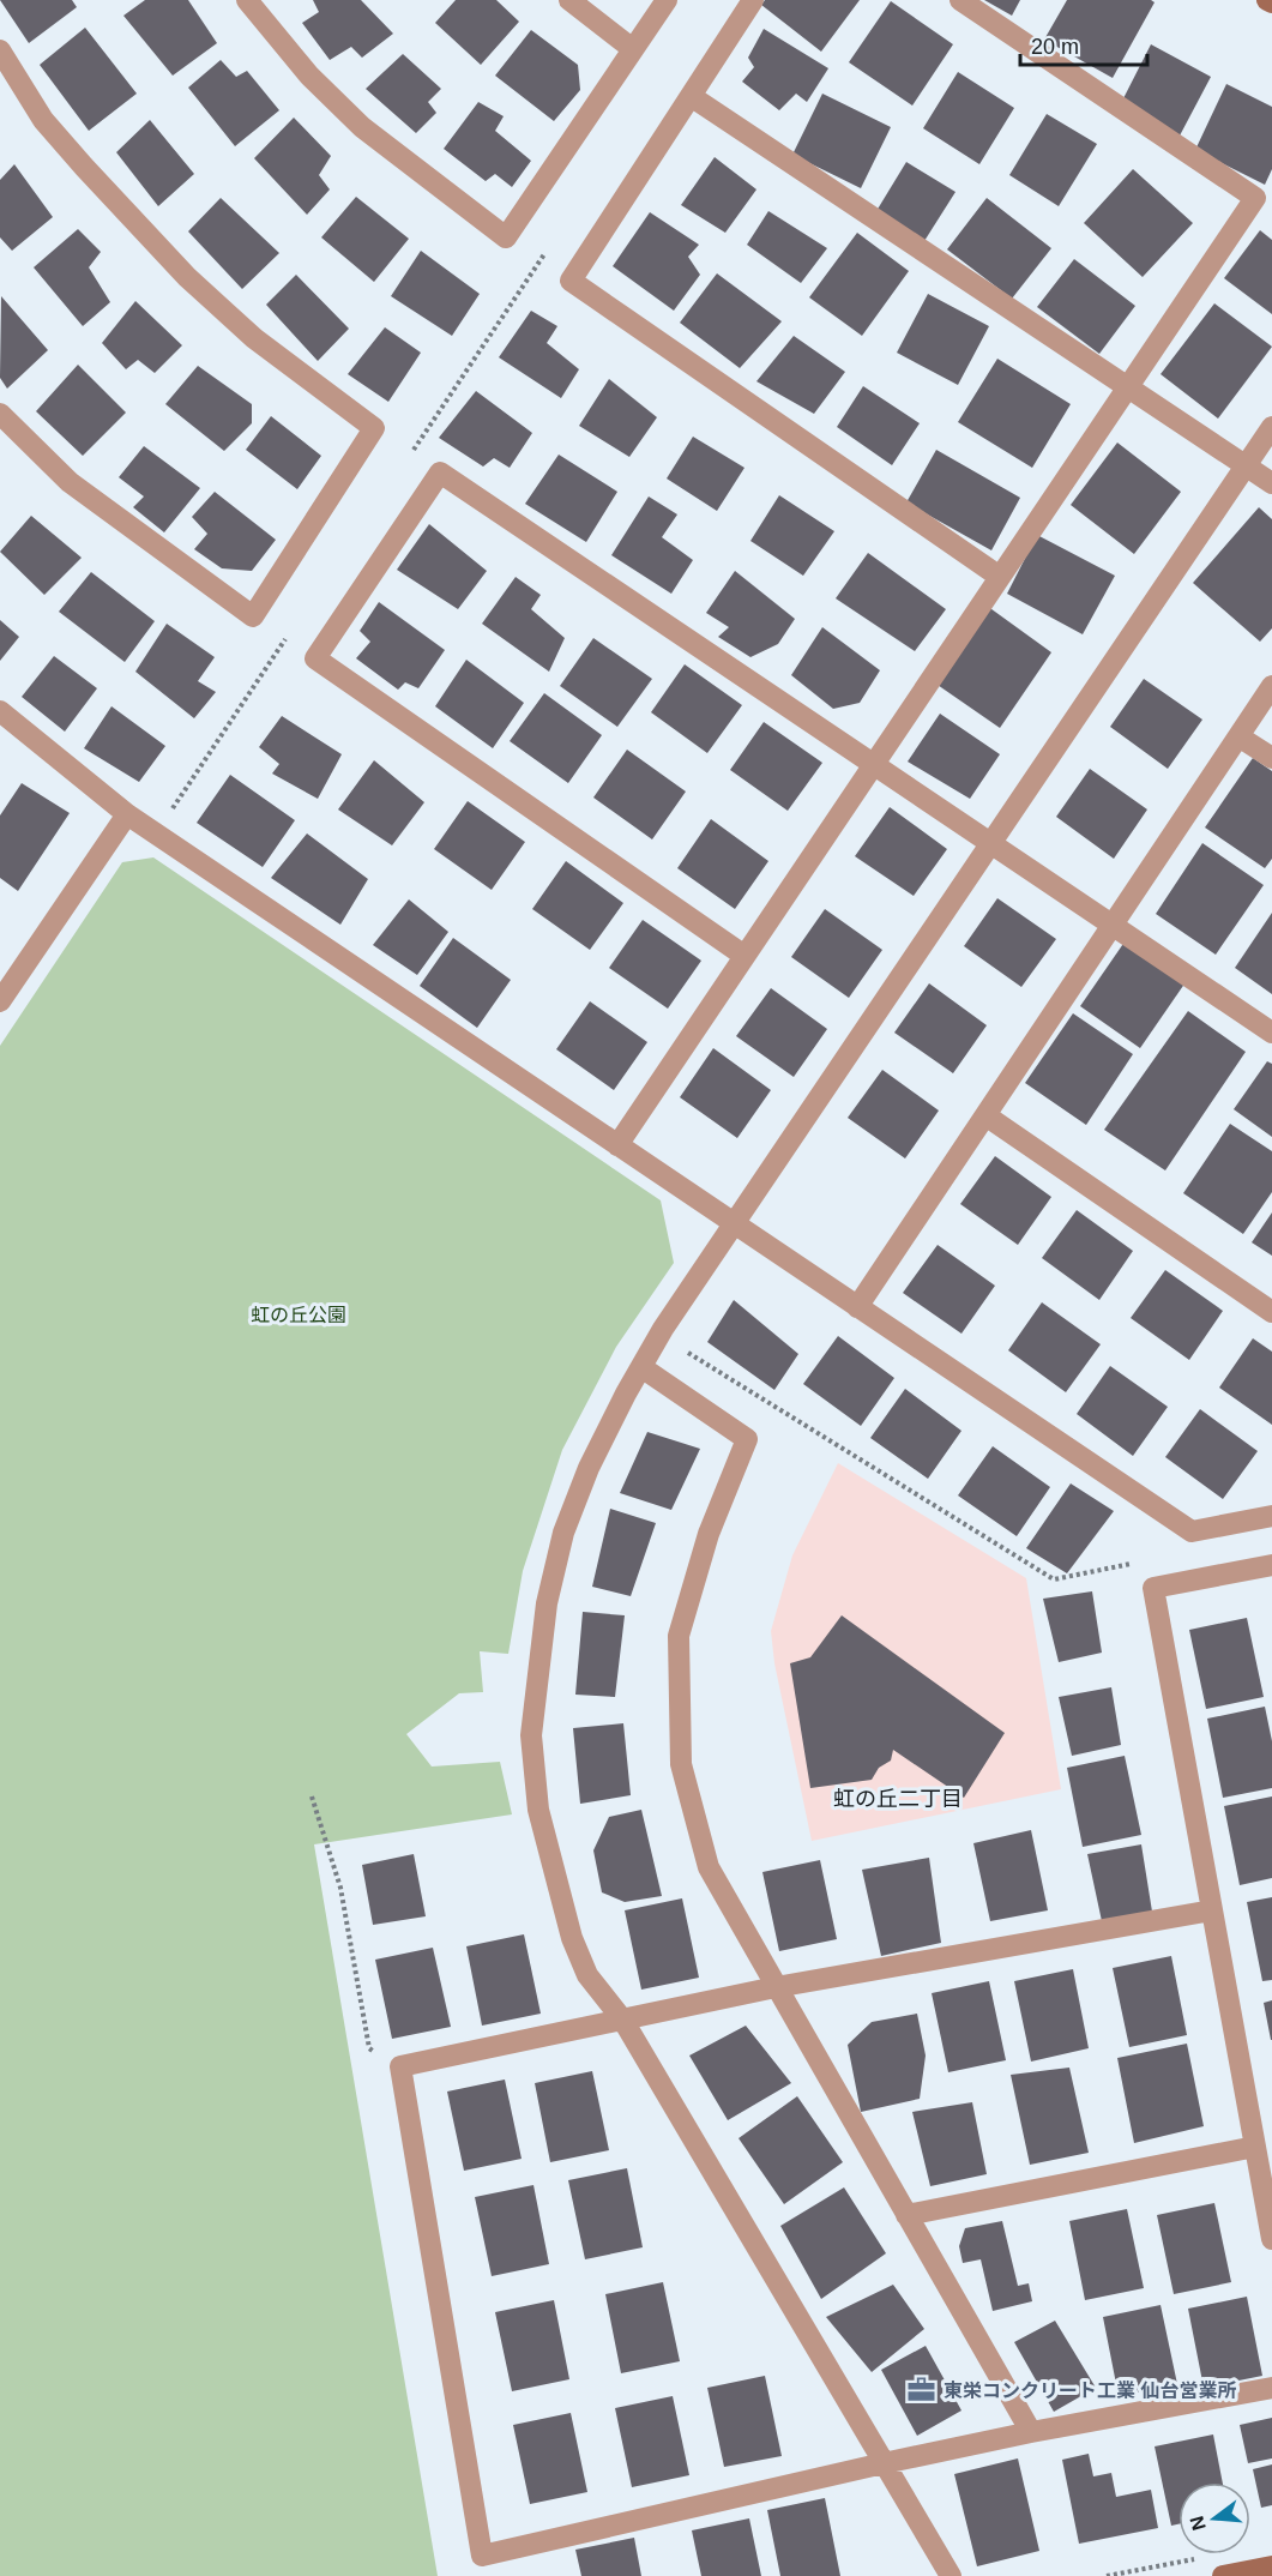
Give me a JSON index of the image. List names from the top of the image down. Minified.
{"districts":["虹の丘二丁目"],"parks":["虹の丘公園"],"places":{"office":["東栄コンクリート工業 仙台営業所"]},"scale_bar":"20 m","north":"left"}
